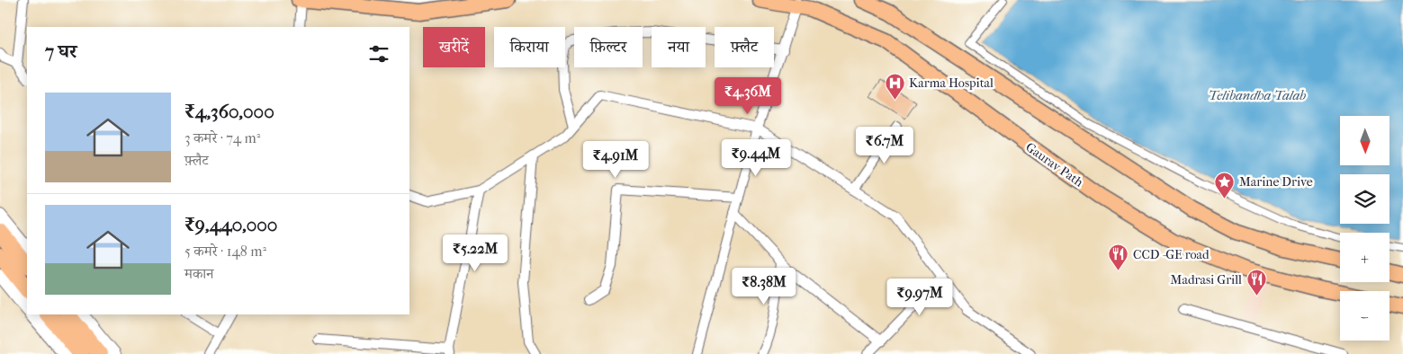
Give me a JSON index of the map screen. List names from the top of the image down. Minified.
{"streets":{"main road":["Gaurav Path"]},"water":["Telibandha Talab"],"places":{"hospital":["Karma Hospital"],"place":["Marine Drive"],"restaurant":["CCD -GE road","Madrasi Grill"]},"north":"bottom","page":{"chip":["खरीदें","किराया","फ़िल्टर","नया","फ़्लैट"],"heading":"7 घर","price":["₹4.36M","₹6.7M","₹9.44M","₹4.91M","₹5.22M","₹8.38M","₹9.97M"],"list":[{"name":"₹4,360,000","note":"3 कमरे · 74 m² · फ़्लैट"},{"name":"₹9,440,000","note":"5 कमरे · 148 m² · मकान"}],"map_buttons":["+","−"]}}
